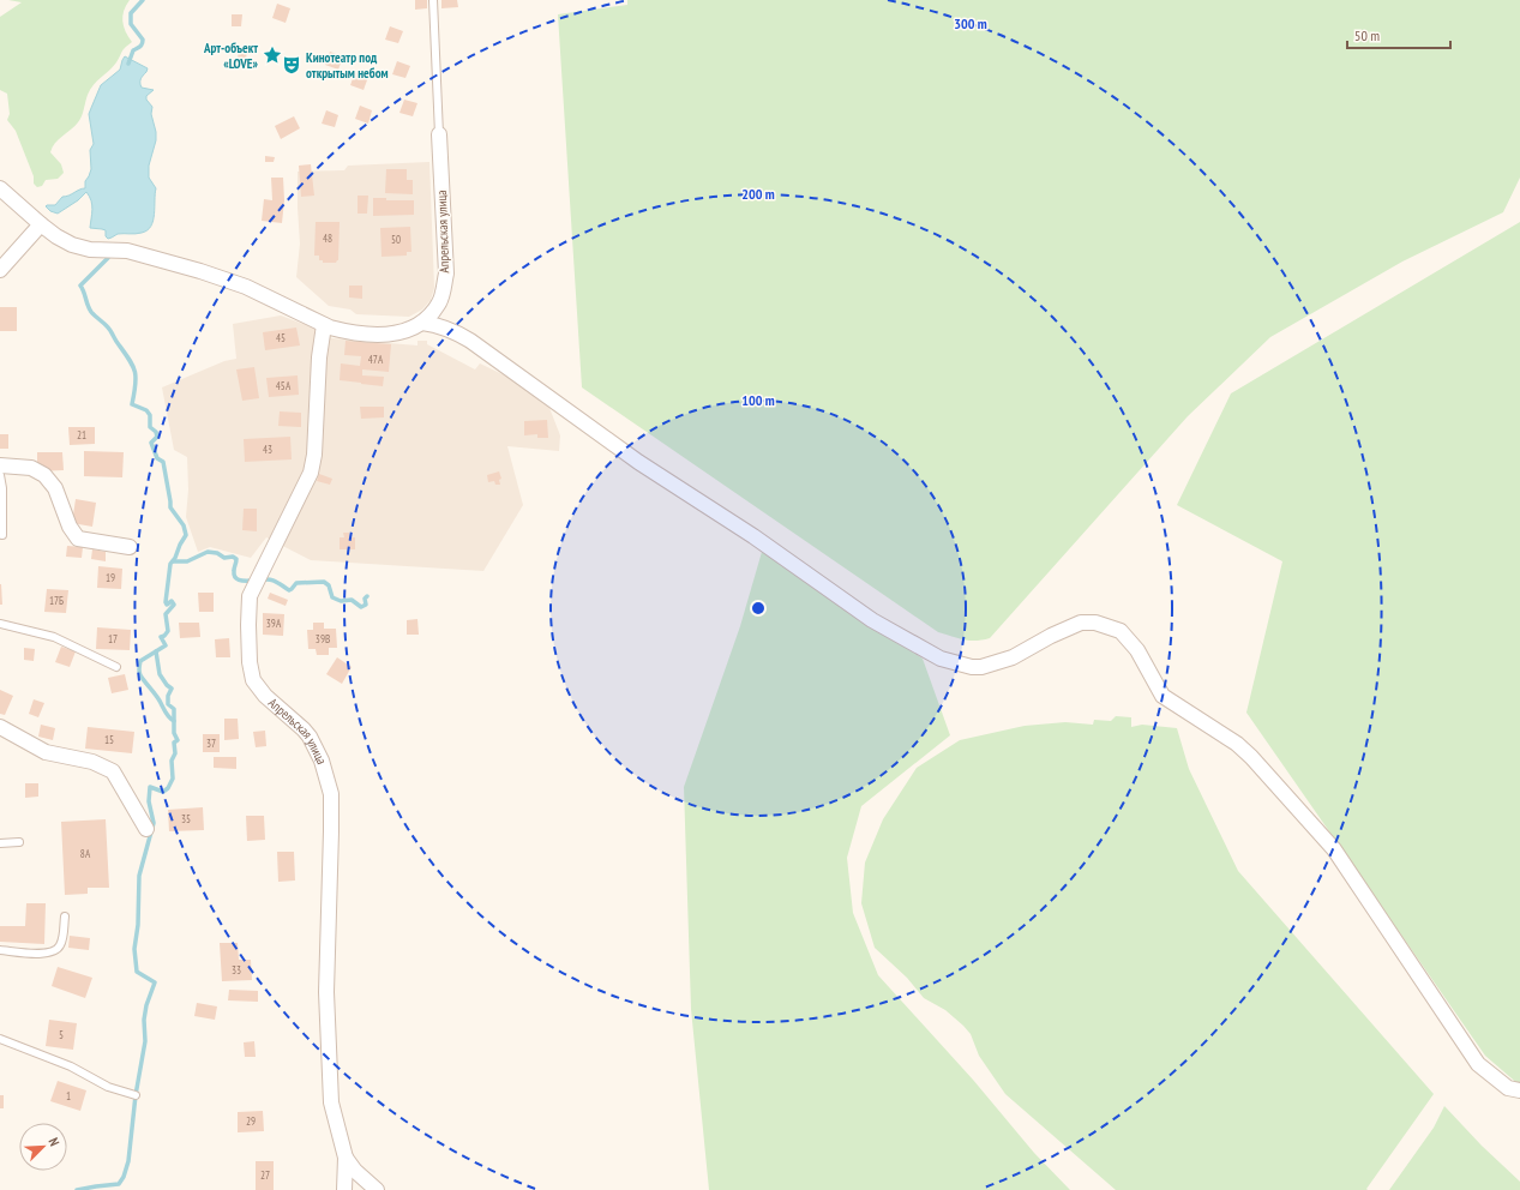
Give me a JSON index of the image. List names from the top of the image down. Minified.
{"streets":{"street":["Апрельская улица"]},"places":{"place":["Арт-объект «LOVE»"],"theatre":["Кинотеатр под открытым небом"]},"house_numbers":["48","50","45","47А","45А","21","43","19","17Б","39А","17","39В","15","37","35","8А","33","5","1","29","27"],"scale_bar":"50 m","north":"top right","rings":["300 m","200 m","100 m"]}
